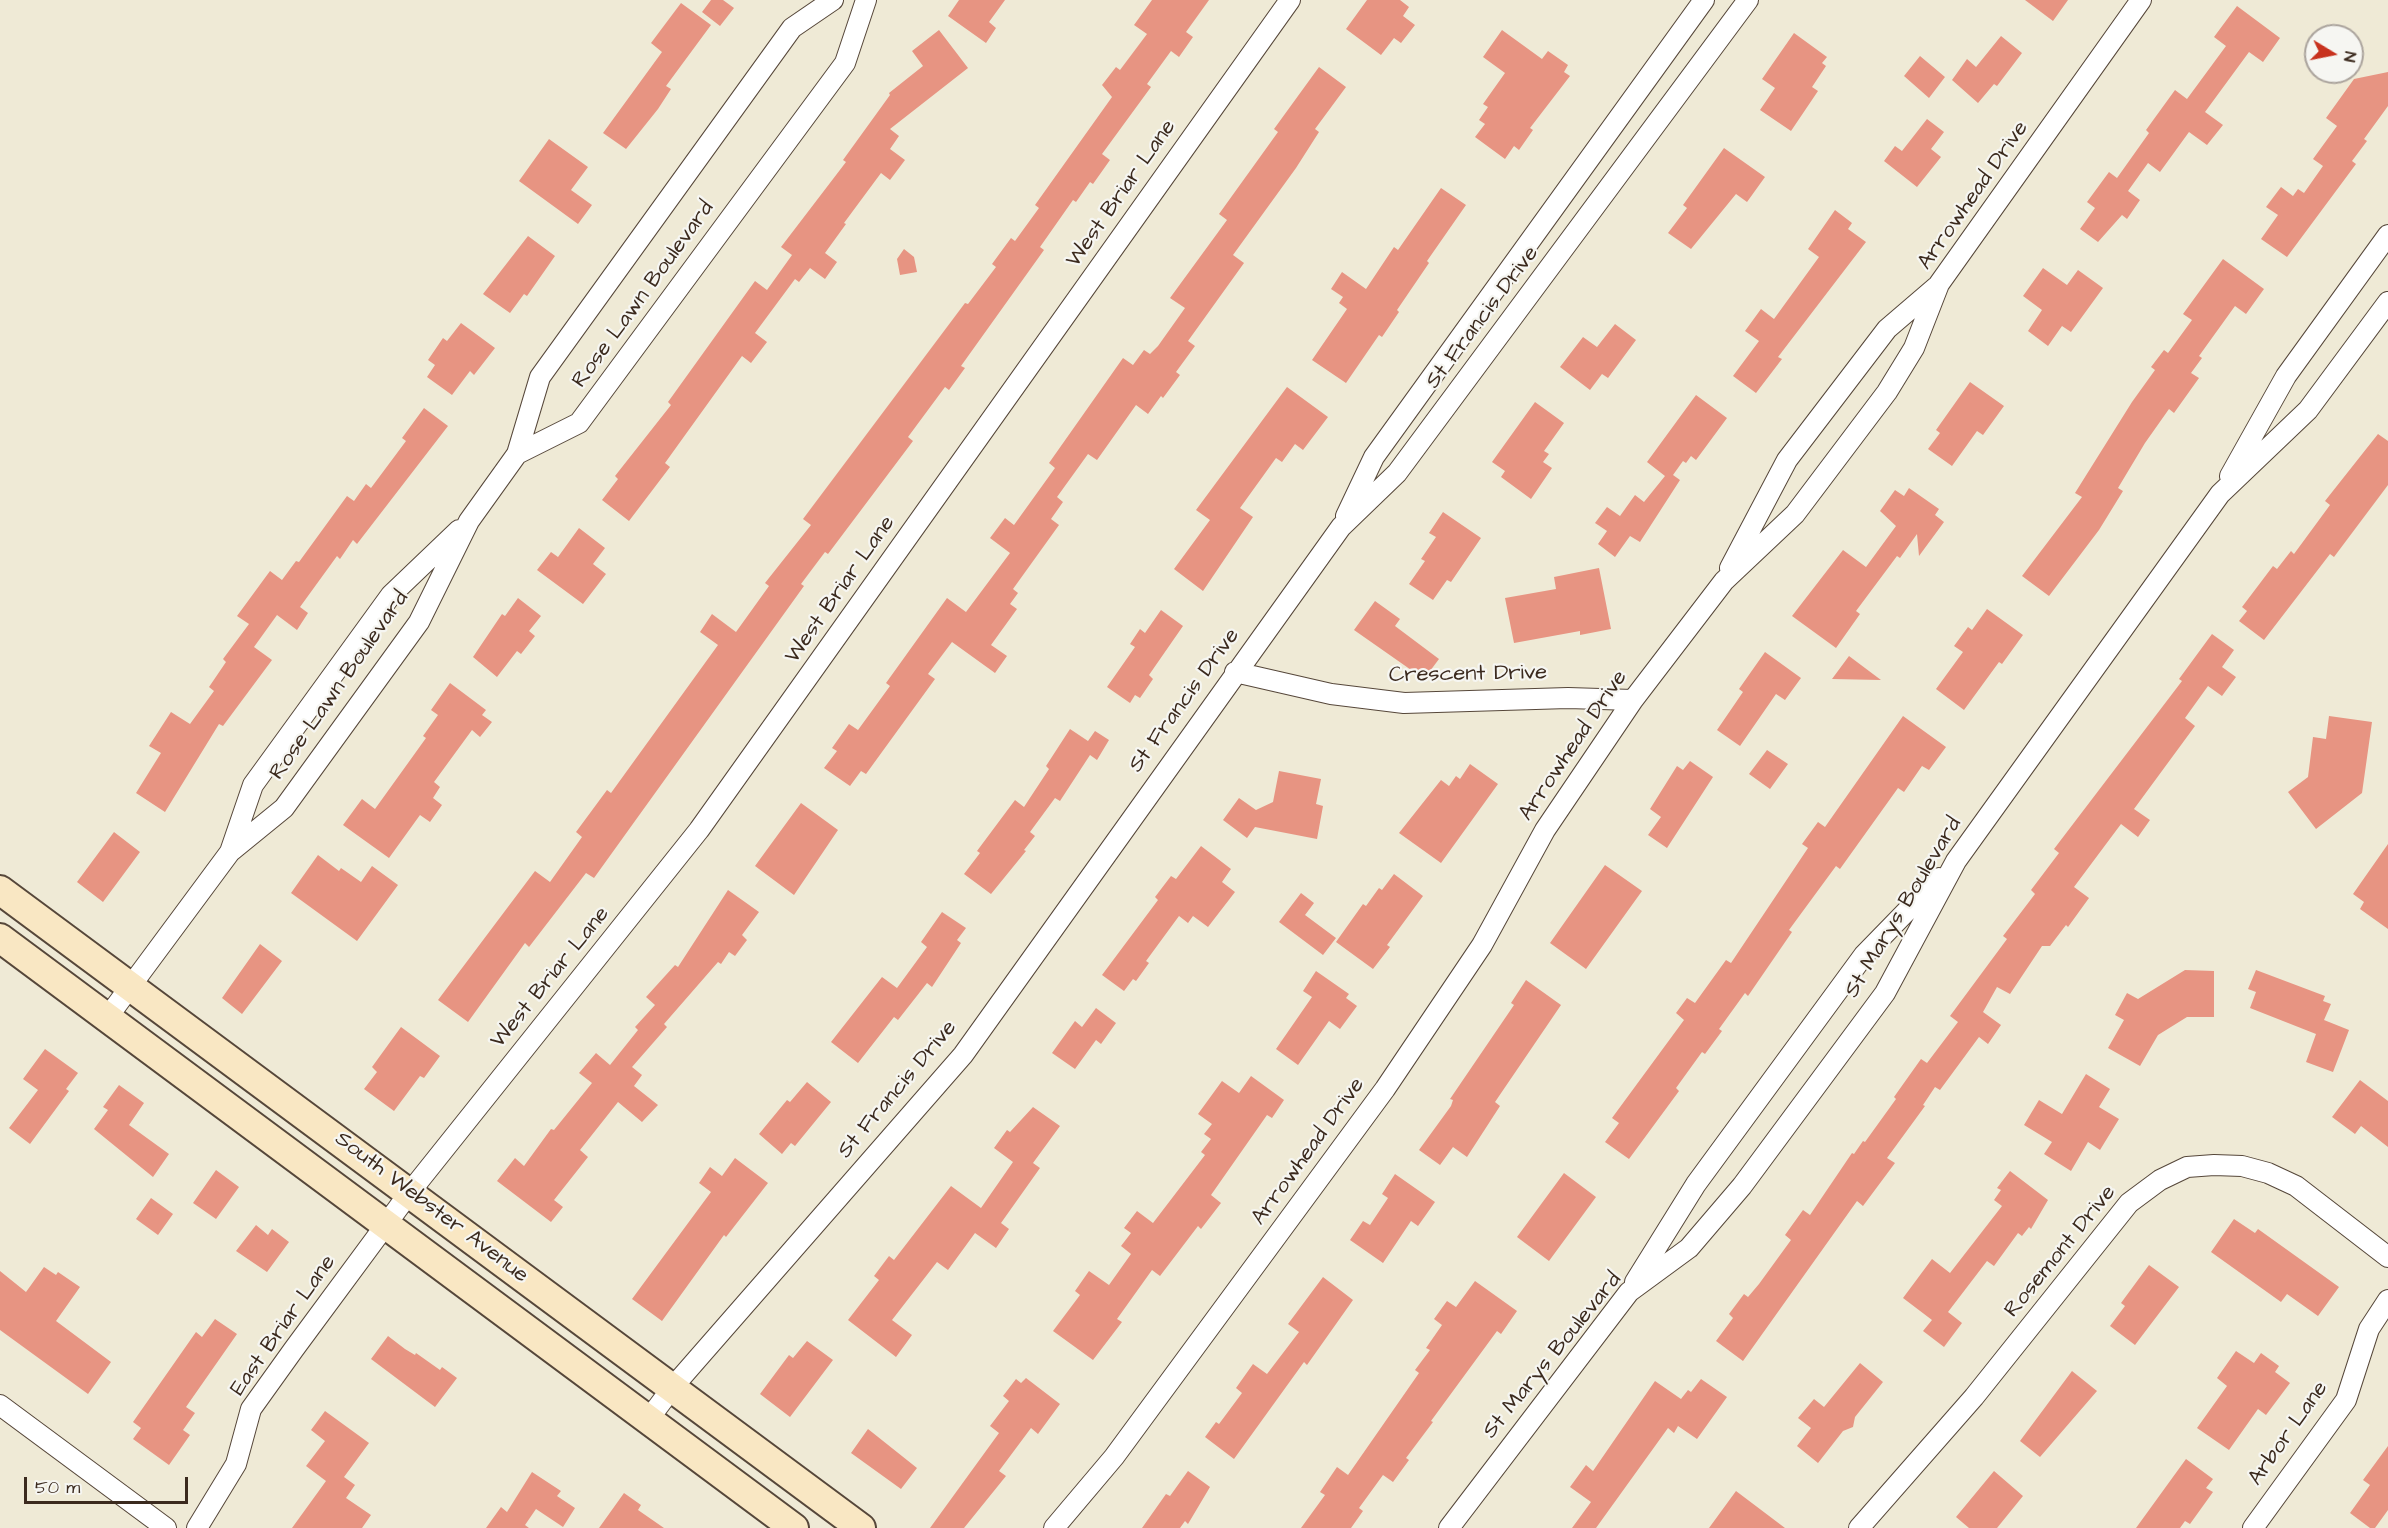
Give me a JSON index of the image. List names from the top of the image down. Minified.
{"streets":{"main road":["South Webster Avenue"],"street":["West Briar Lane","Arrowhead Drive","Rose Lawn Boulevard","St Francis Drive","Crescent Drive","St Marys Boulevard","Rosemont Drive","East Briar Lane","Arbor Lane"]},"crossings":[["West Briar Lane","South Webster Avenue"],["West Briar Lane","East Briar Lane"],["Arrowhead Drive","Crescent Drive"],["Rose Lawn Boulevard","South Webster Avenue"],["St Francis Drive","Crescent Drive"],["St Francis Drive","South Webster Avenue"],["South Webster Avenue","East Briar Lane"]],"scale_bar":"50 m","north":"right"}
